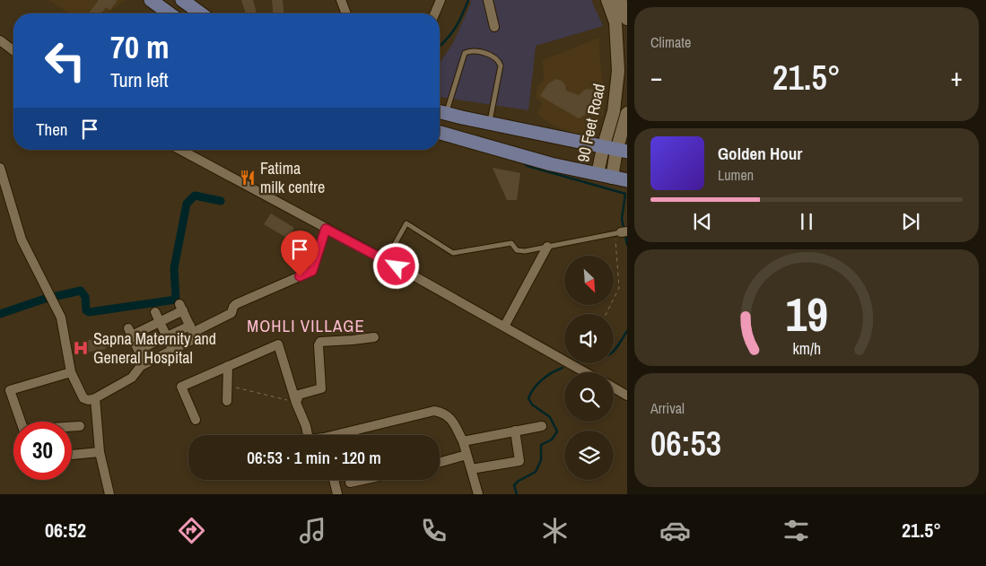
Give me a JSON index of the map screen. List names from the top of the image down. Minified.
{"streets":{"street":["90 Feet Road"]},"districts":["MOHLI VILLAGE"],"places":{"restaurant":["Fatima milk centre"],"hospital":["Sapna Maternity and General Hospital"]},"north":"bottom right","page":{"tile":["Climate",["Arrival","06:53"]],"turn":["70 m","Turn left"],"heat":["−","21.5°","+"],"then":"Then","song":["Golden Hour","Lumen"],"limit":"30","trip":"06:53 · 1 min · 120 m","tabs":["06:52","21.5°"],"gauge":["19","km/h"]}}
